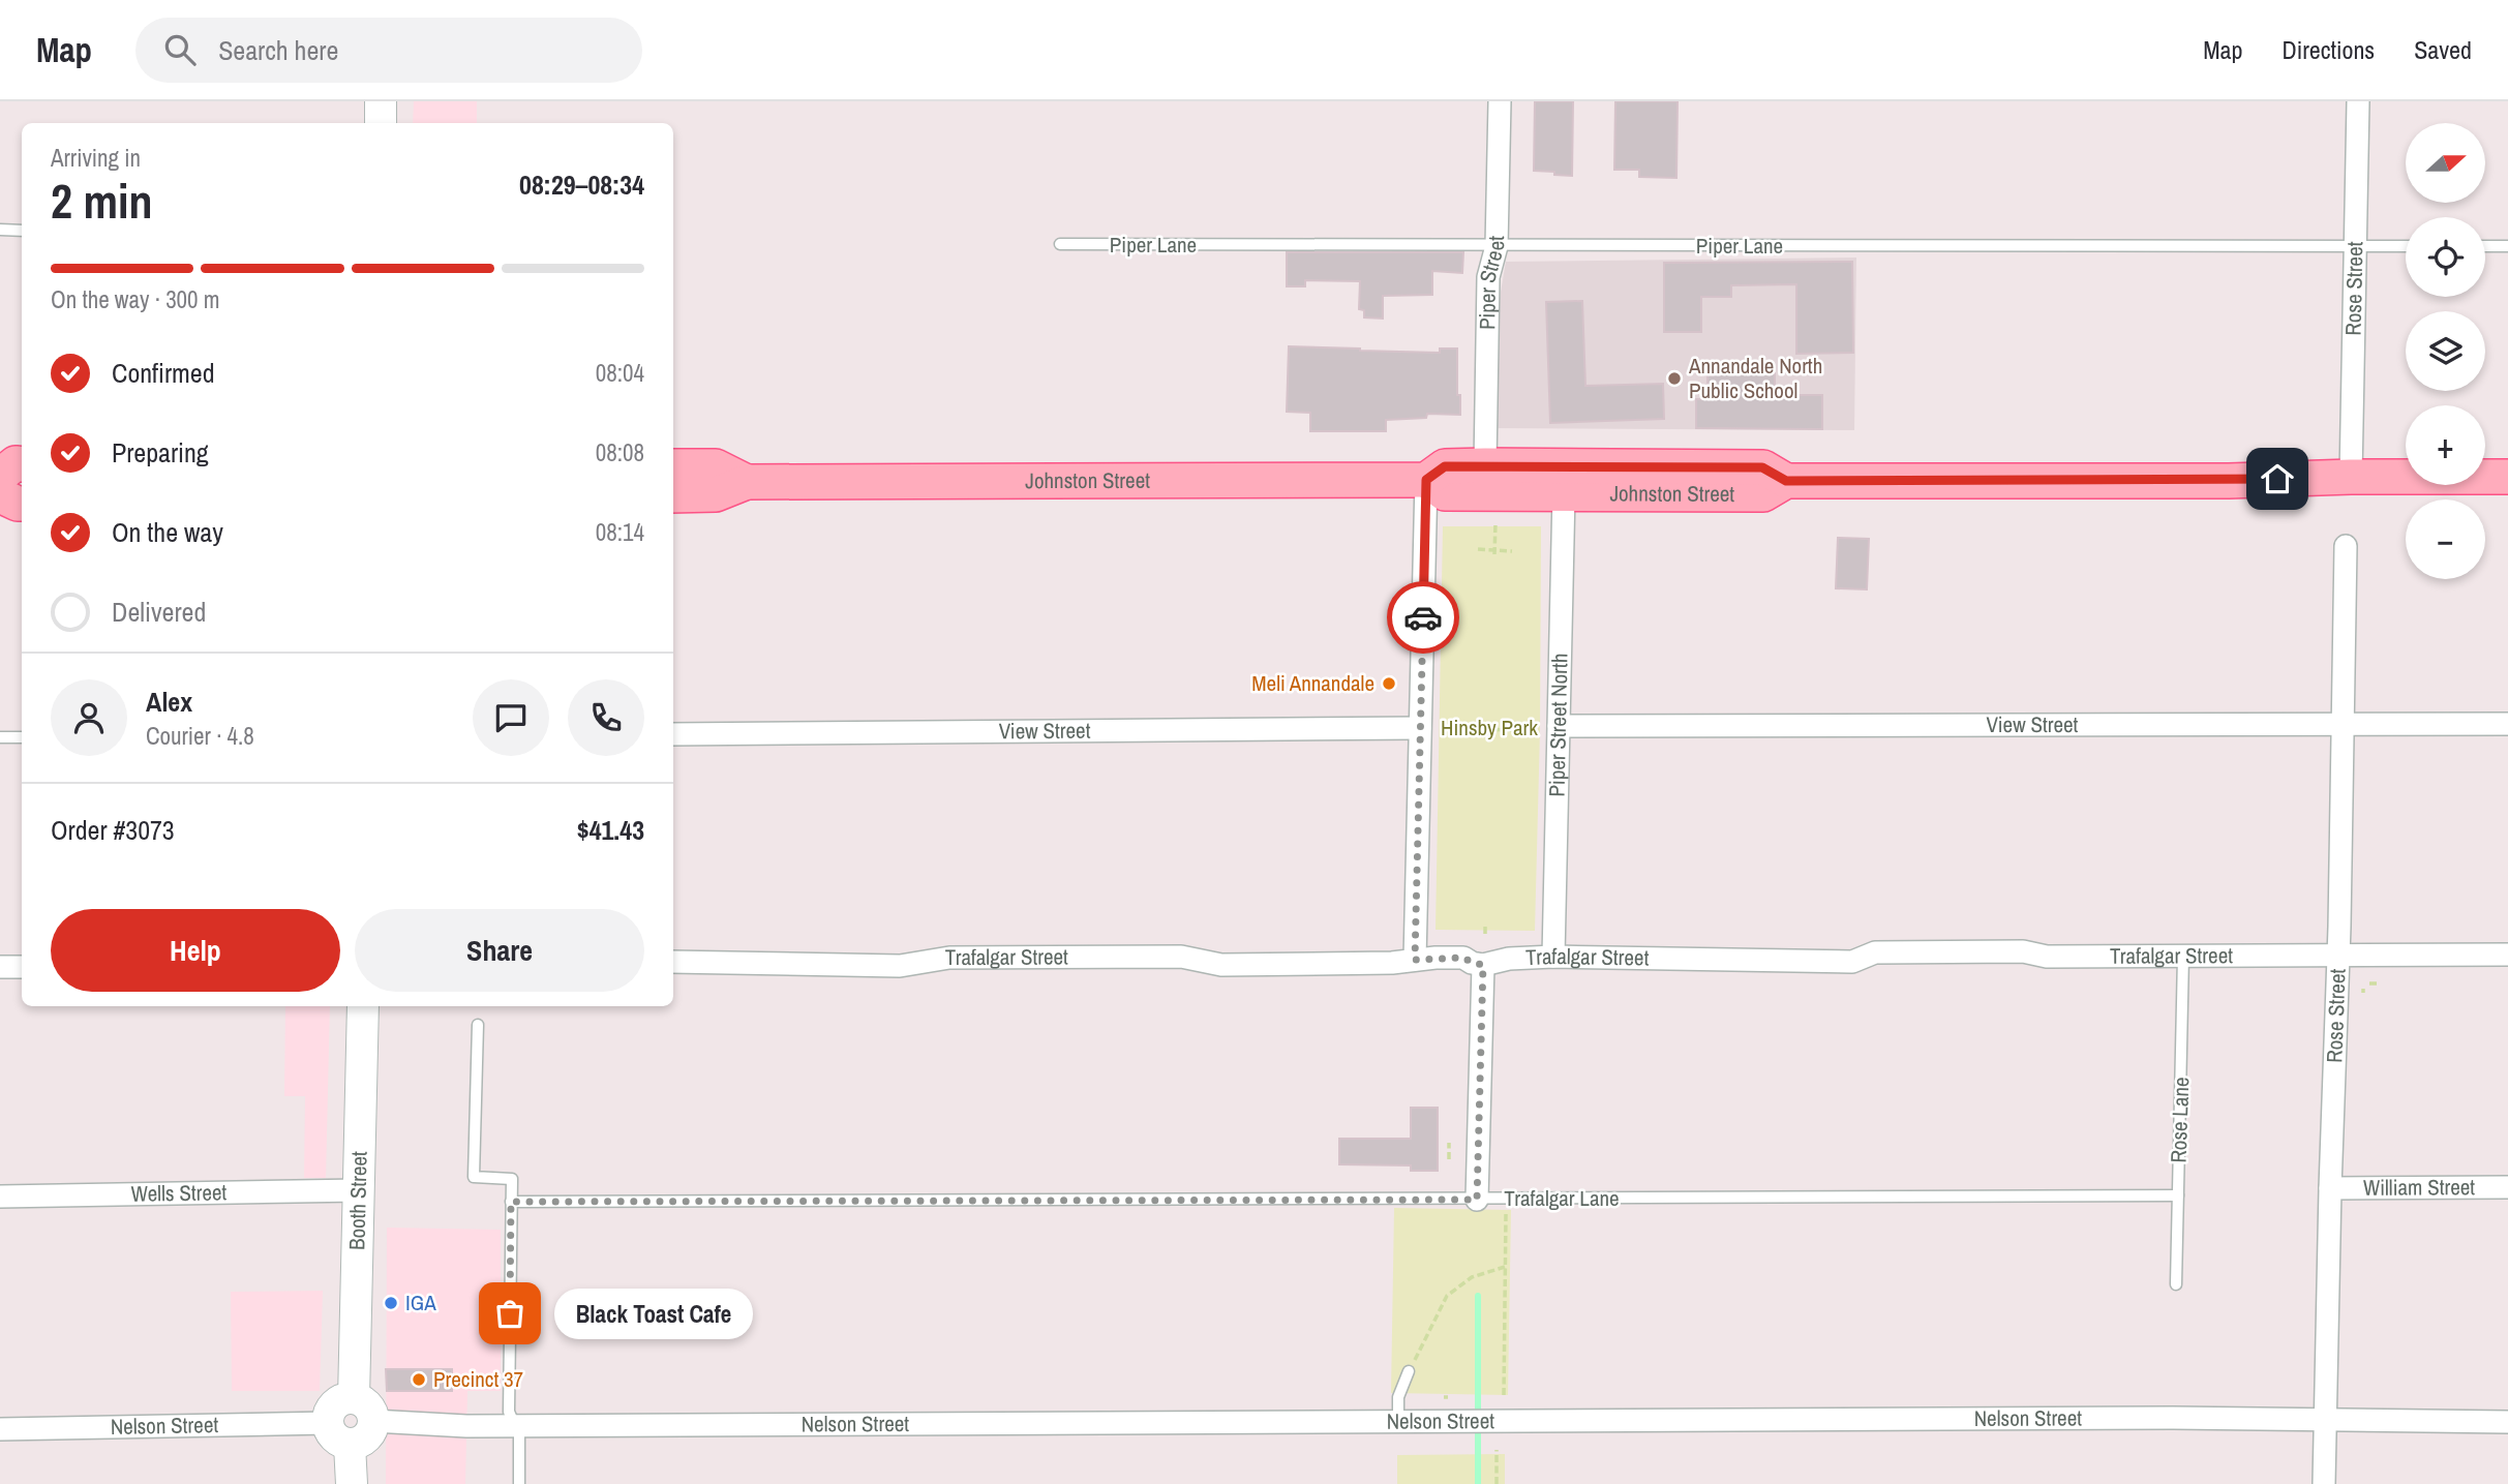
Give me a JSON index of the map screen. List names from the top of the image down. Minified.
{"streets":{"main road":["Johnston Street","Booth Street"],"street":["Piper Street","Rose Street","Piper Street North","View Street","Trafalgar Street","William Street","Wells Street","Nelson Street"],"lane":["Piper Lane","Rose Lane","Trafalgar Lane"]},"crossings":[["Piper Lane","Piper Street"],["Piper Lane","Rose Street"],["Piper Street","Johnston Street"],["Rose Street","Johnston Street"],["Rose Street","View Street"],["Rose Street","Trafalgar Street"],["Rose Street","William Street"],["Rose Street","Nelson Street"],["Johnston Street","Piper Street North"],["Piper Street North","View Street"],["Piper Street North","Trafalgar Street"],["Trafalgar Street","Rose Lane"],["Rose Lane","Trafalgar Lane"],["Wells Street","Booth Street"],["Booth Street","Nelson Street"]],"parks":["Hinsby Park"],"places":["Annandale North Public School","Meli Annandale","IGA","Black Toast Cafe","Precinct 37"],"north":"right","page":{"header":"Map","search":"Search here","nav":["Map","Directions","Saved"],"map_buttons":["+","−"],"heading":["2 min","Arriving in","08:29–08:34"],"panel":["Alex","Courier · 4.8","Order #3073","$41.43"],"bar":"On the way · 300 m","list":[["Confirmed","08:04"],["Preparing","08:08"],["On the way","08:14"],"Delivered"],"buttons":["Help","Share"],"bubble":"Black Toast Cafe"}}
